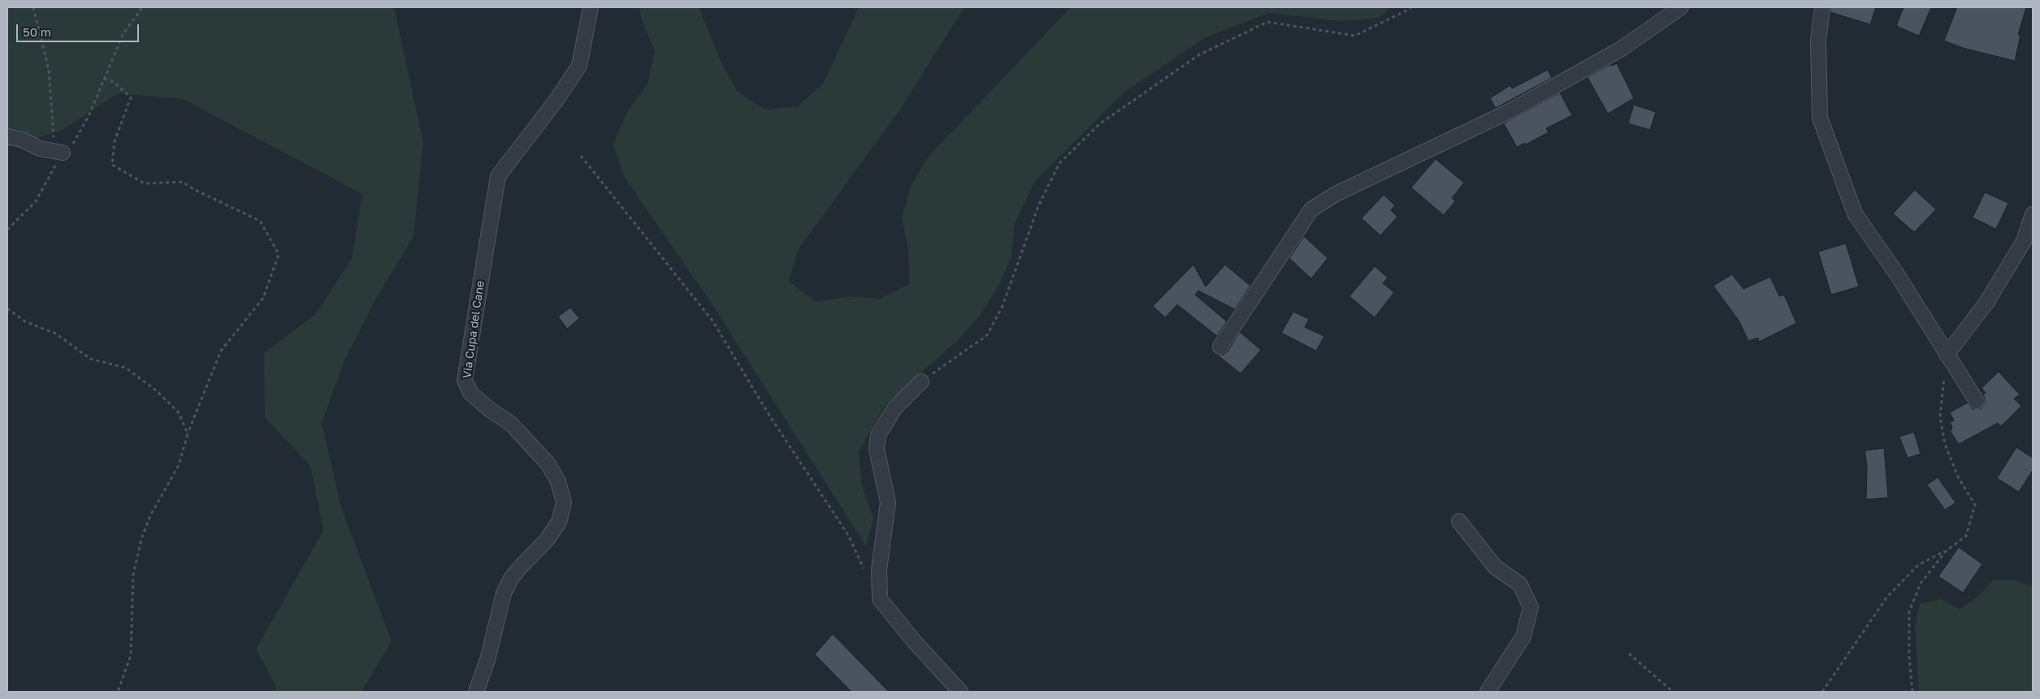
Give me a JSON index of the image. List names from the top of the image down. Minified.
{"streets":{"street":["Via Cupa del Cane"]},"scale_bar":"50 m"}
